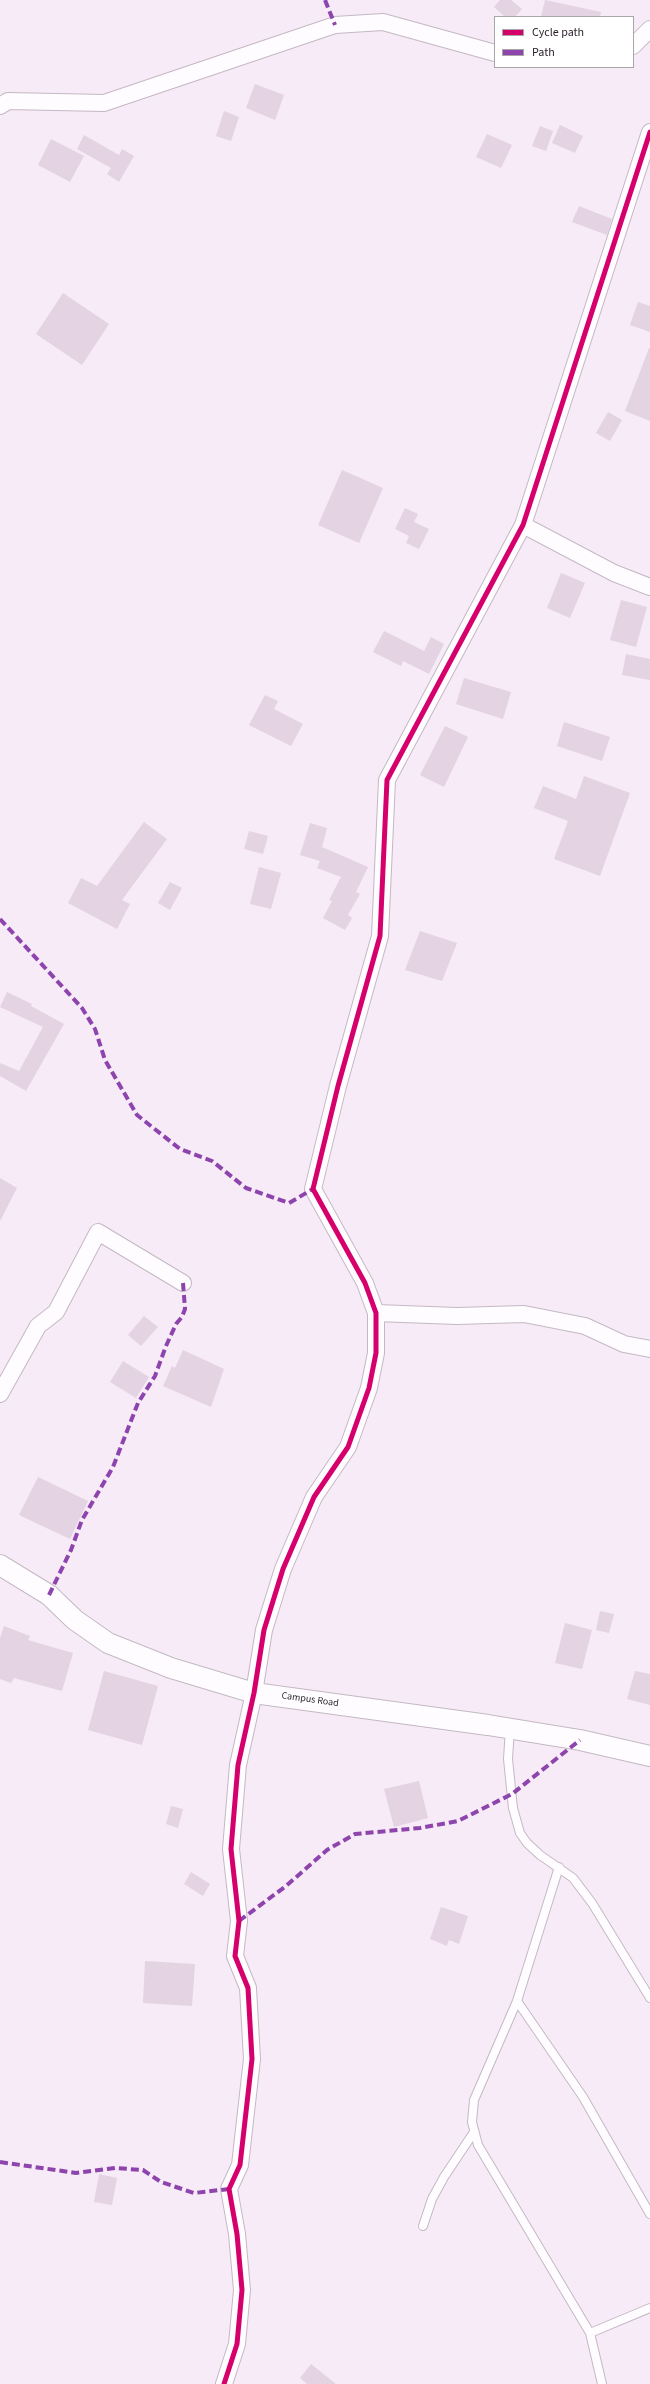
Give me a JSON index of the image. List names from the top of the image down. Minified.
{"streets":{"street":["Campus Road"]},"legend":["Cycle path","Path"]}
